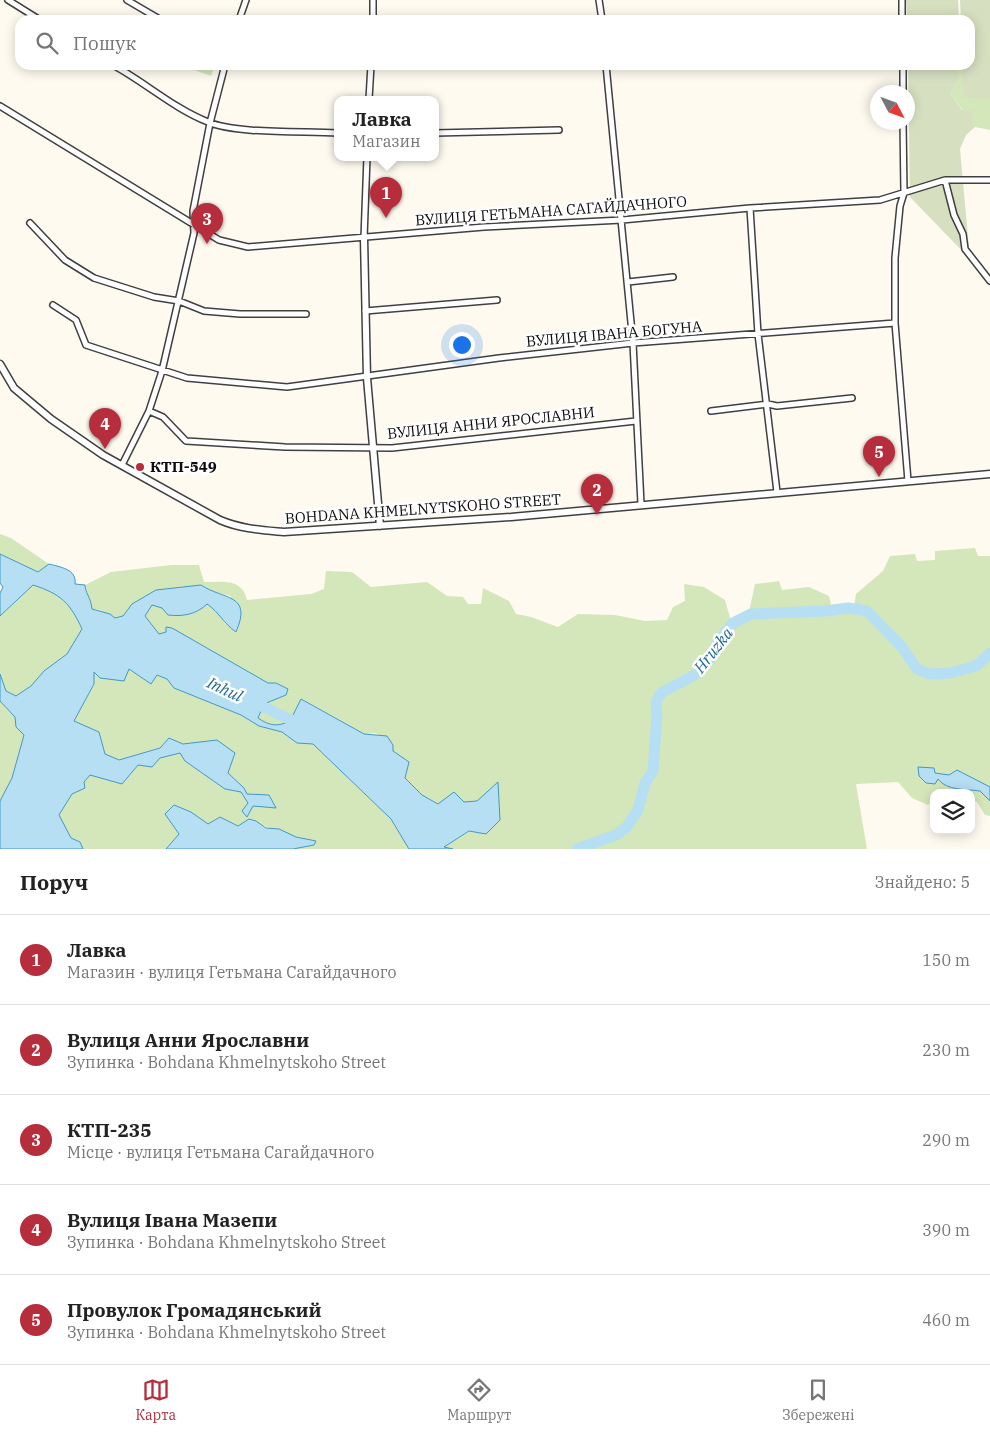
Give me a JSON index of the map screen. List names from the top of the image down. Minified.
{"streets":{"street":["ВУЛИЦЯ ГЕТЬМАНА САГАЙДАЧНОГО","ВУЛИЦЯ ІВАНА БОГУНА","ВУЛИЦЯ АННИ ЯРОСЛАВНИ","BOHDANA KHMELNYTSKOHO STREET"]},"water":["Hruzka","Inhul"],"places":["КТП-549"],"north":"bottom right","page":{"search":"Пошук","popup":["Лавка","Магазин"],"pins":["1","3","4","5","2"],"heading":["Поруч","Знайдено: 5"],"list":[{"mark":"1","name":"Лавка","note":"Магазин · вулиця Гетьмана Сагайдачного","value":"150 m"},{"mark":"2","name":"Вулиця Анни Ярославни","note":"Зупинка · Bohdana Khmelnytskoho Street","value":"230 m"},{"mark":"3","name":"КТП-235","note":"Місце · вулиця Гетьмана Сагайдачного","value":"290 m"},{"mark":"4","name":"Вулиця Івана Мазепи","note":"Зупинка · Bohdana Khmelnytskoho Street","value":"390 m"},{"mark":"5","name":"Провулок Громадянський","note":"Зупинка · Bohdana Khmelnytskoho Street","value":"460 m"}],"nav":["Карта","Маршрут","Збережені"]}}
